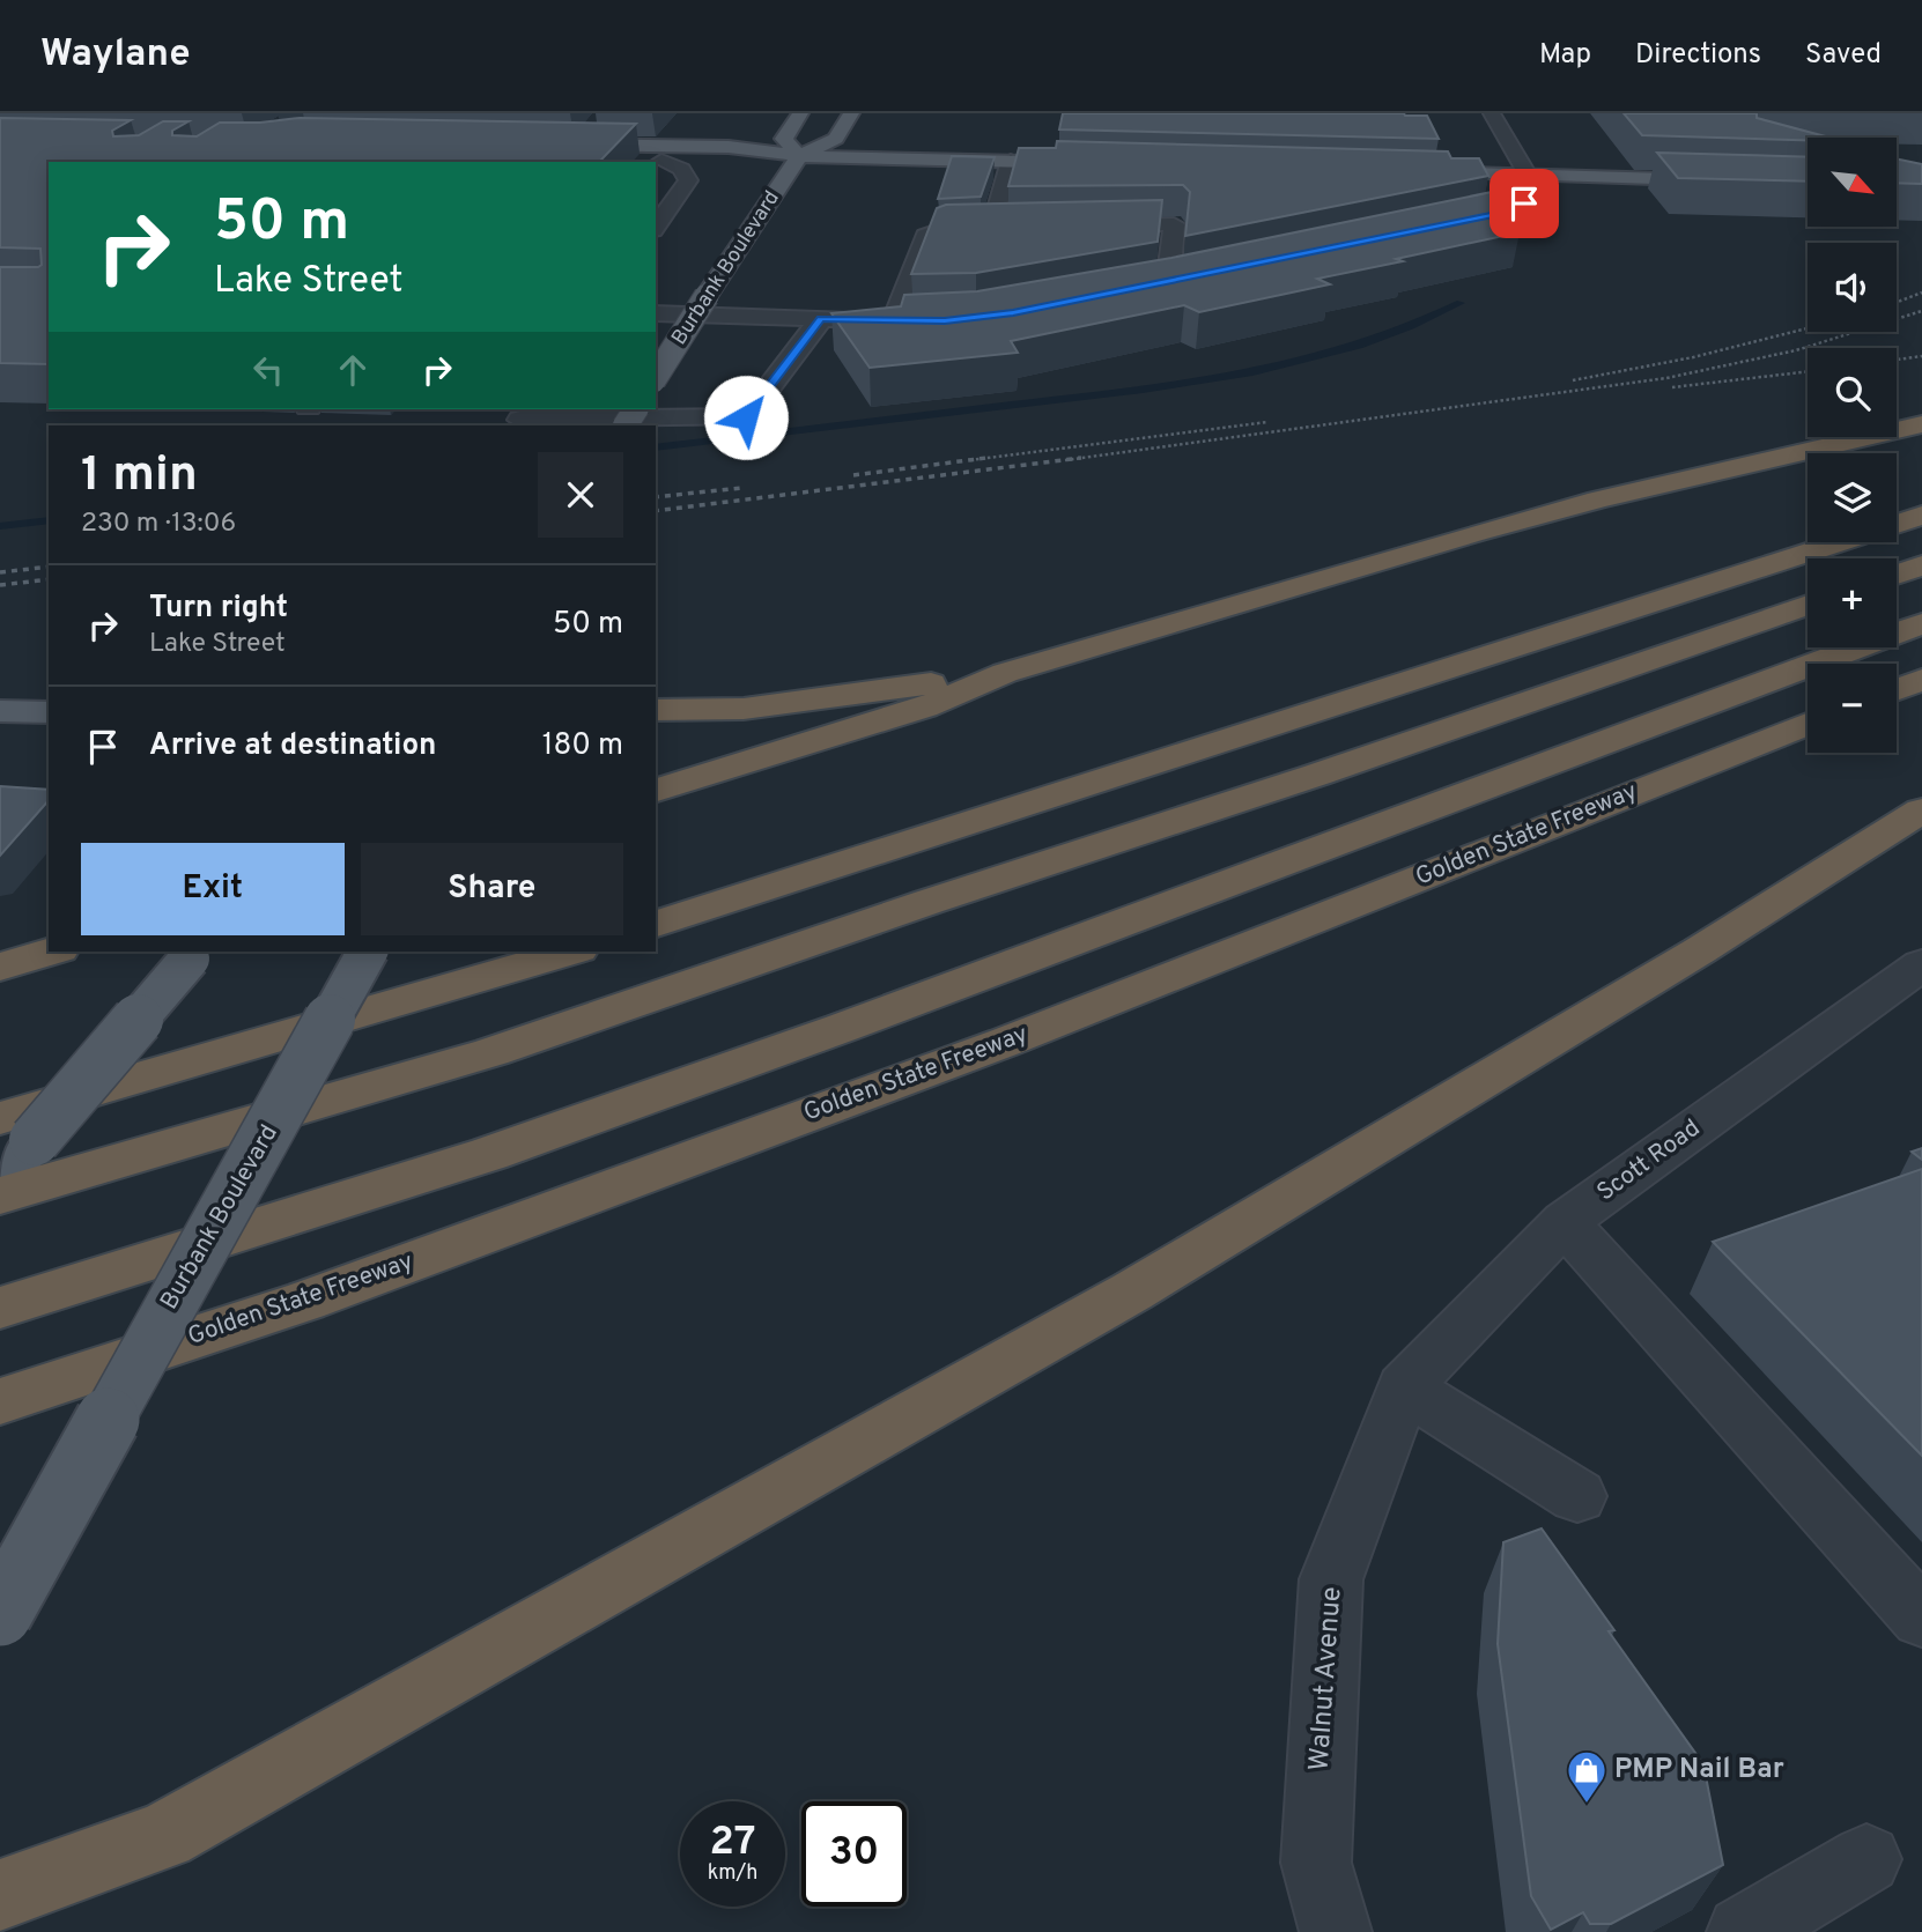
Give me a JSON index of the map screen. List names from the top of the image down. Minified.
{"streets":{"highway":["Golden State Freeway"],"main road":["Burbank Boulevard"],"street":["Scott Road","Walnut Avenue"]},"crossings":[["Scott Road","Walnut Avenue"]],"places":{"shop":["PMP Nail Bar"]},"north":"bottom right","page":{"header":"Waylane","nav":["Map","Directions","Saved"],"map_buttons":["+","−"],"turn":["50 m","Lake Street"],"heading":["1 min","230 m · 13:06"],"list":[{"name":"Turn right","note":"Lake Street","value":"50 m"},{"name":"Arrive at destination","value":"180 m"}],"buttons":["Exit","Share"],"speed":"27 km/h","limit":"30"}}
